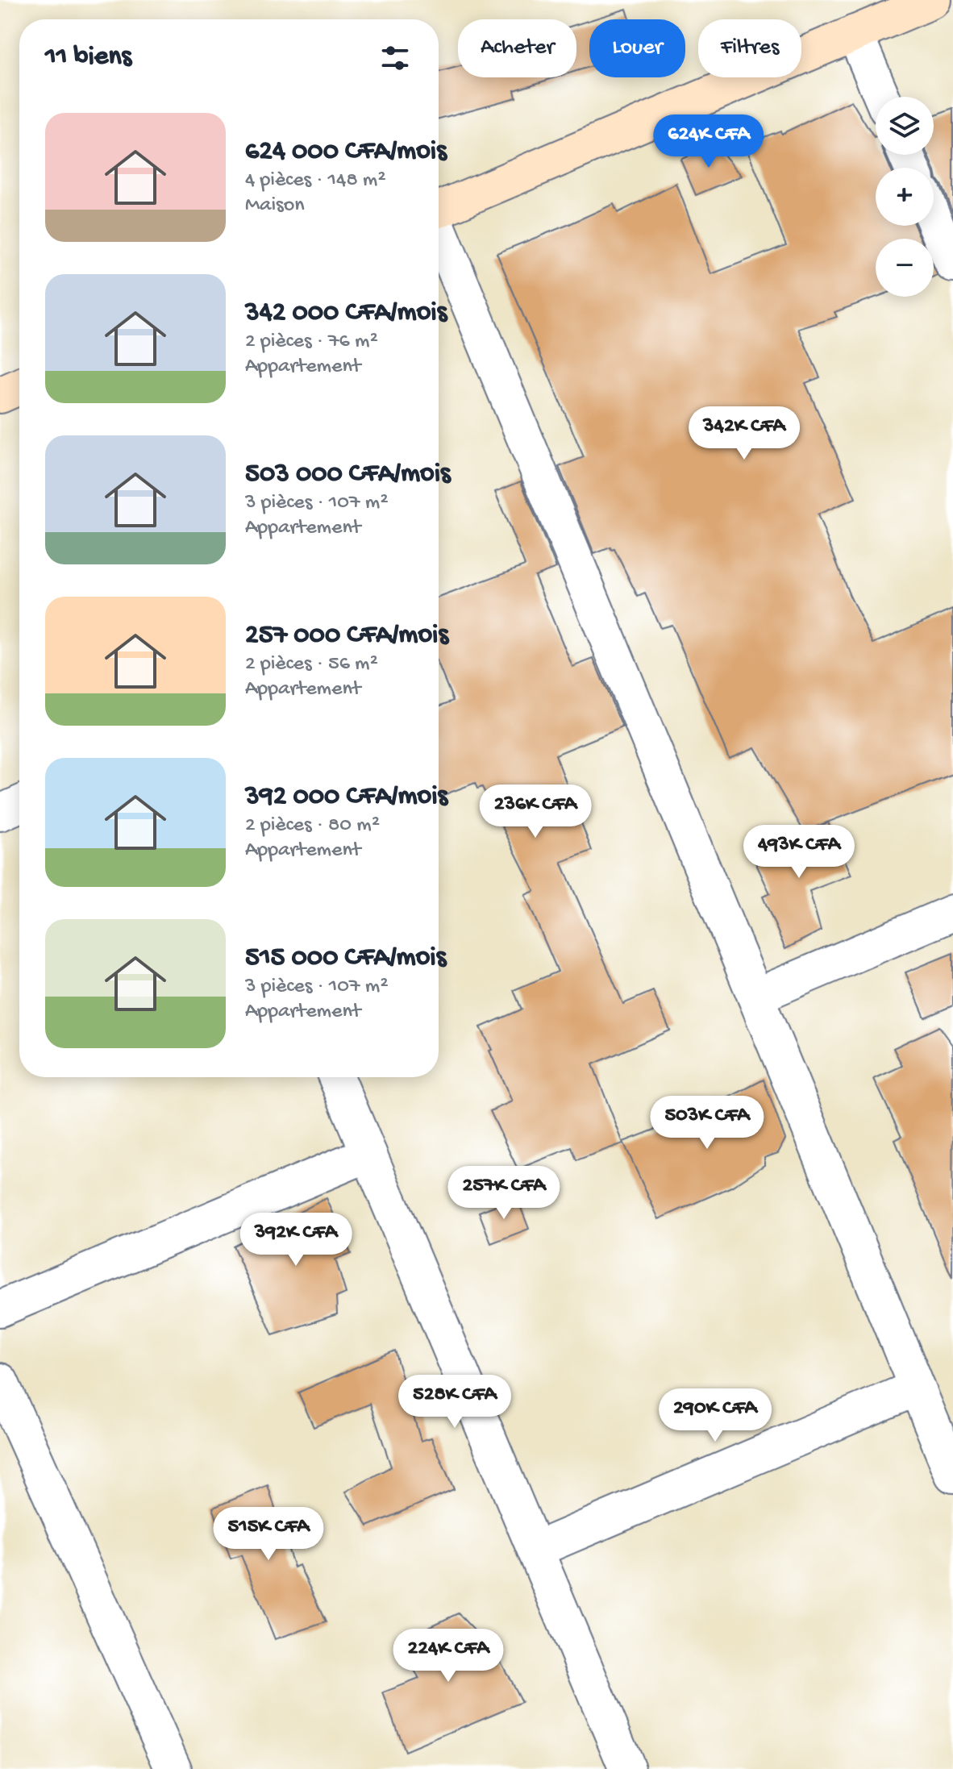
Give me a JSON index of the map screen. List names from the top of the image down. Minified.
{"page":{"chip":["Acheter","Louer","Filtres"],"heading":"11 biens","map_buttons":["+","−"],"list":[{"name":"624 000 CFA/mois","note":"4 pièces · 148 m² · Maison"},{"name":"342 000 CFA/mois","note":"2 pièces · 76 m² · Appartement"},{"name":"503 000 CFA/mois","note":"3 pièces · 107 m² · Appartement"},{"name":"257 000 CFA/mois","note":"2 pièces · 56 m² · Appartement"},{"name":"392 000 CFA/mois","note":"2 pièces · 80 m² · Appartement"},{"name":"515 000 CFA/mois","note":"3 pièces · 107 m² · Appartement"}],"price":["624K CFA","342K CFA","236K CFA","493K CFA","503K CFA","257K CFA","392K CFA","528K CFA","290K CFA","515K CFA","224K CFA"]}}
